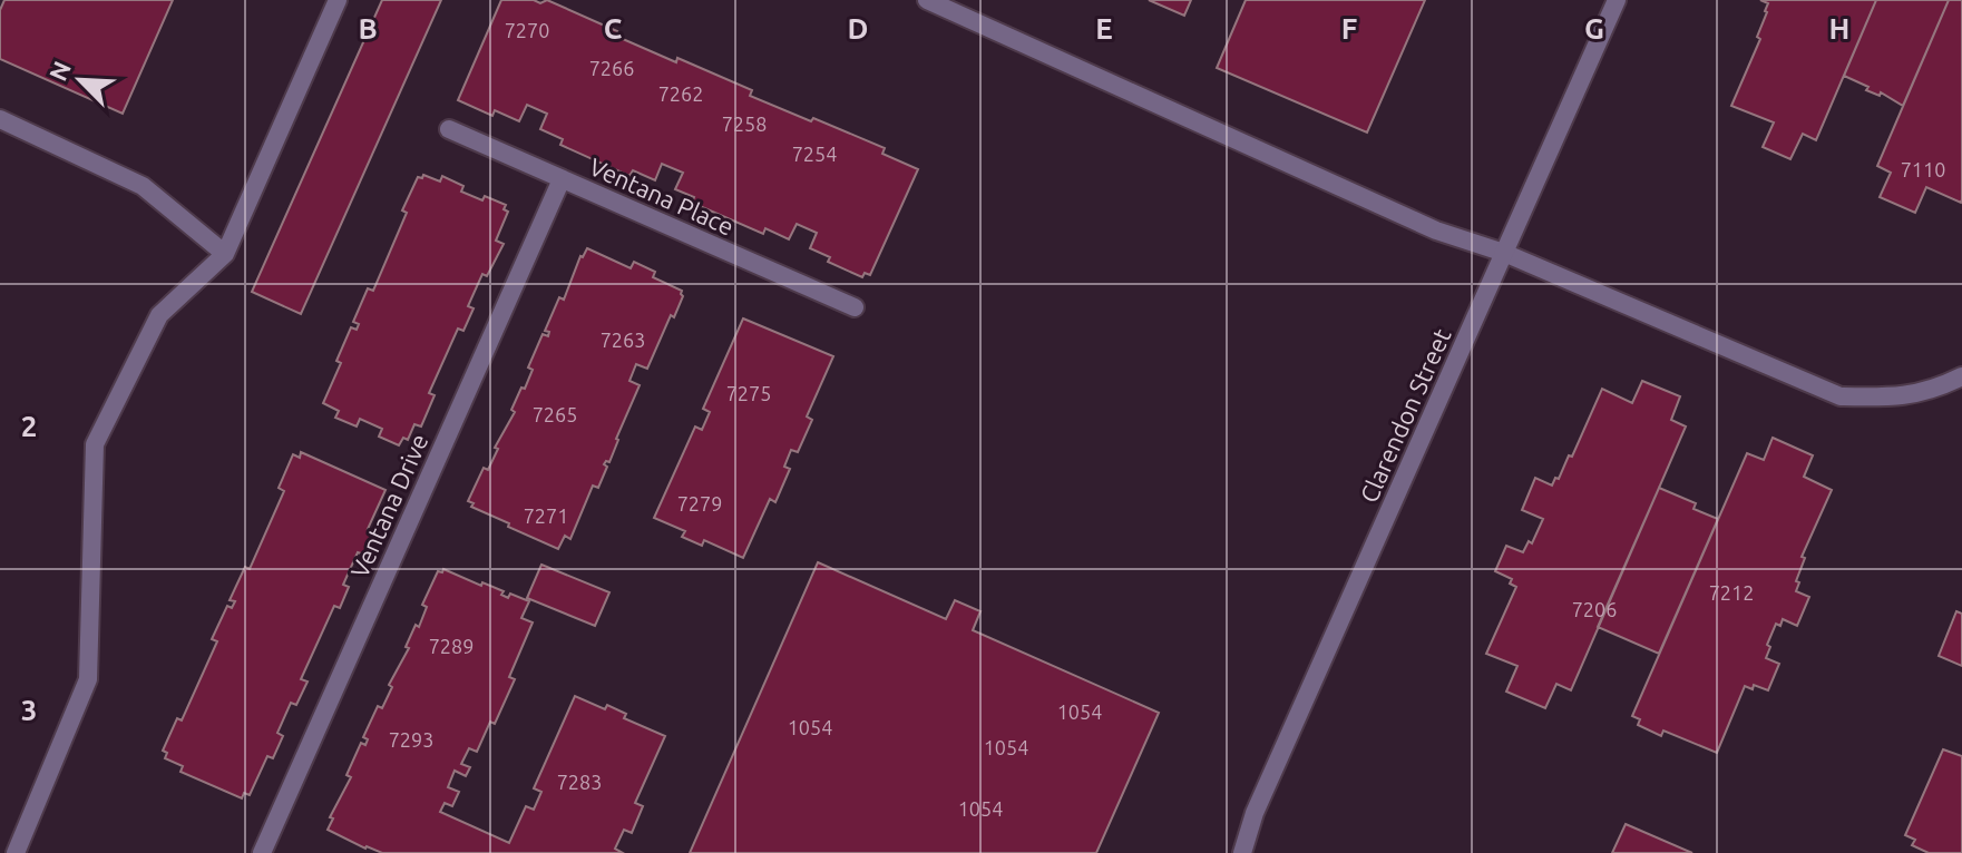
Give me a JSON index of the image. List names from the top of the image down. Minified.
{"streets":{"street":["Ventana Place","Clarendon Street","Ventana Drive"]},"crossings":[["Ventana Place","Ventana Drive"]],"house_numbers":["7270","7266","7262","7258","7254","7110","7263","7275","7265","7279","7271","7212","7206","7289","1054","1054","7293","1054","7283","1054"],"north":"top left","grid":{"columns":["B","C","D","E","F","G","H"],"rows":["2","3"]}}
